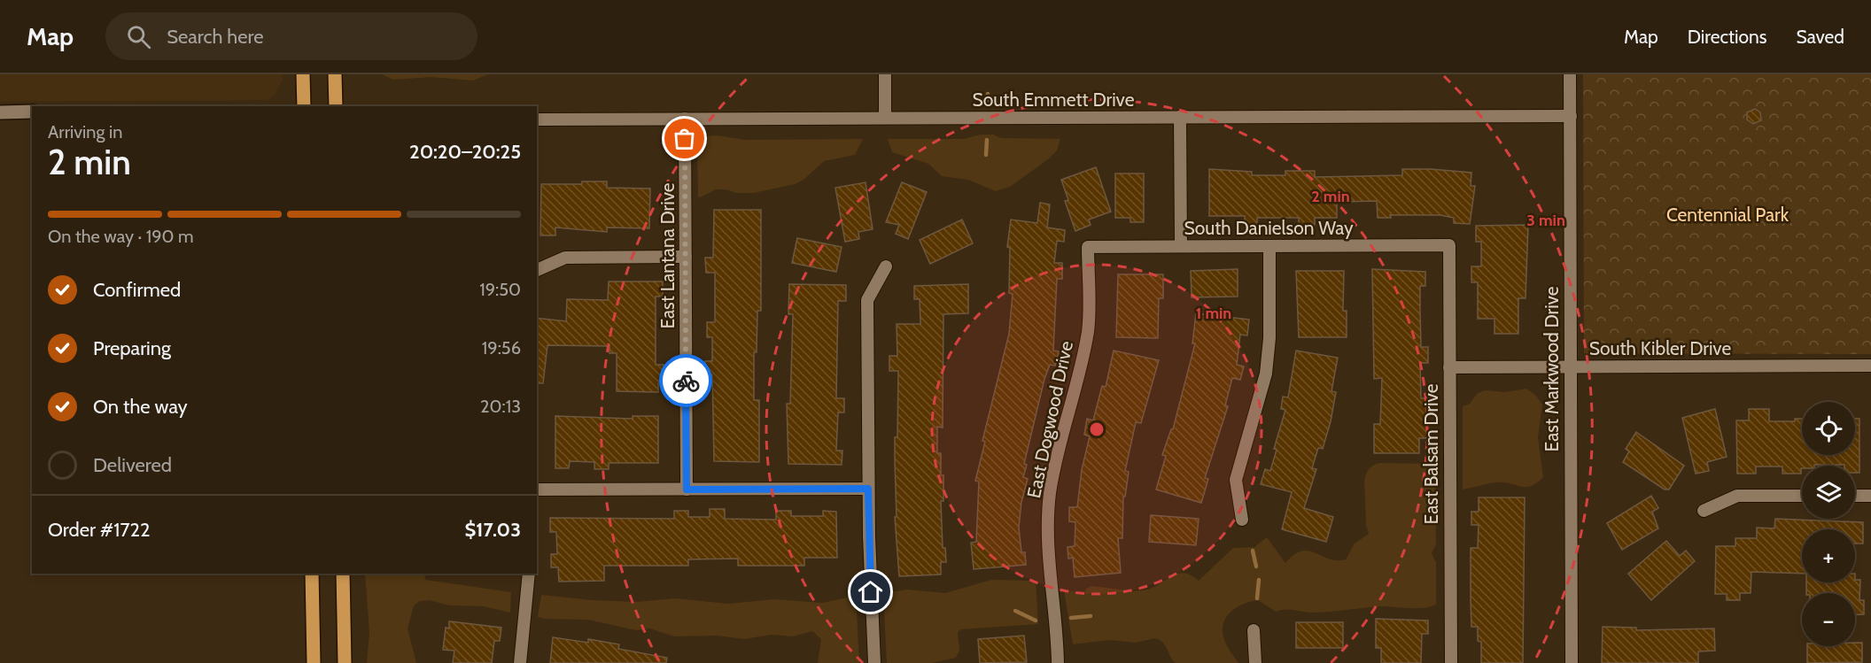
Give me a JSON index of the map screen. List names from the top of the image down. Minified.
{"streets":{"street":["South Emmett Drive","South Danielson Way","East Lantana Drive","South Kibler Drive","East Markwood Drive","East Dogwood Drive","East Balsam Drive"]},"crossings":[["South Emmett Drive","East Lantana Drive"],["South Emmett Drive","East Markwood Drive"],["South Danielson Way","East Dogwood Drive"],["South Danielson Way","East Balsam Drive"],["South Kibler Drive","East Markwood Drive"],["South Kibler Drive","East Balsam Drive"]],"parks":["Centennial Park"],"page":{"header":"Map","search":"Search here","nav":["Map","Directions","Saved"],"heading":["2 min","Arriving in","20:20–20:25"],"panel":["Order #1722","$17.03"],"bar":"On the way · 190 m","list":[["Confirmed","19:50"],["Preparing","19:56"],["On the way","20:13"],"Delivered"],"map_buttons":["+","−"]},"rings":["2 min","3 min","1 min"]}
